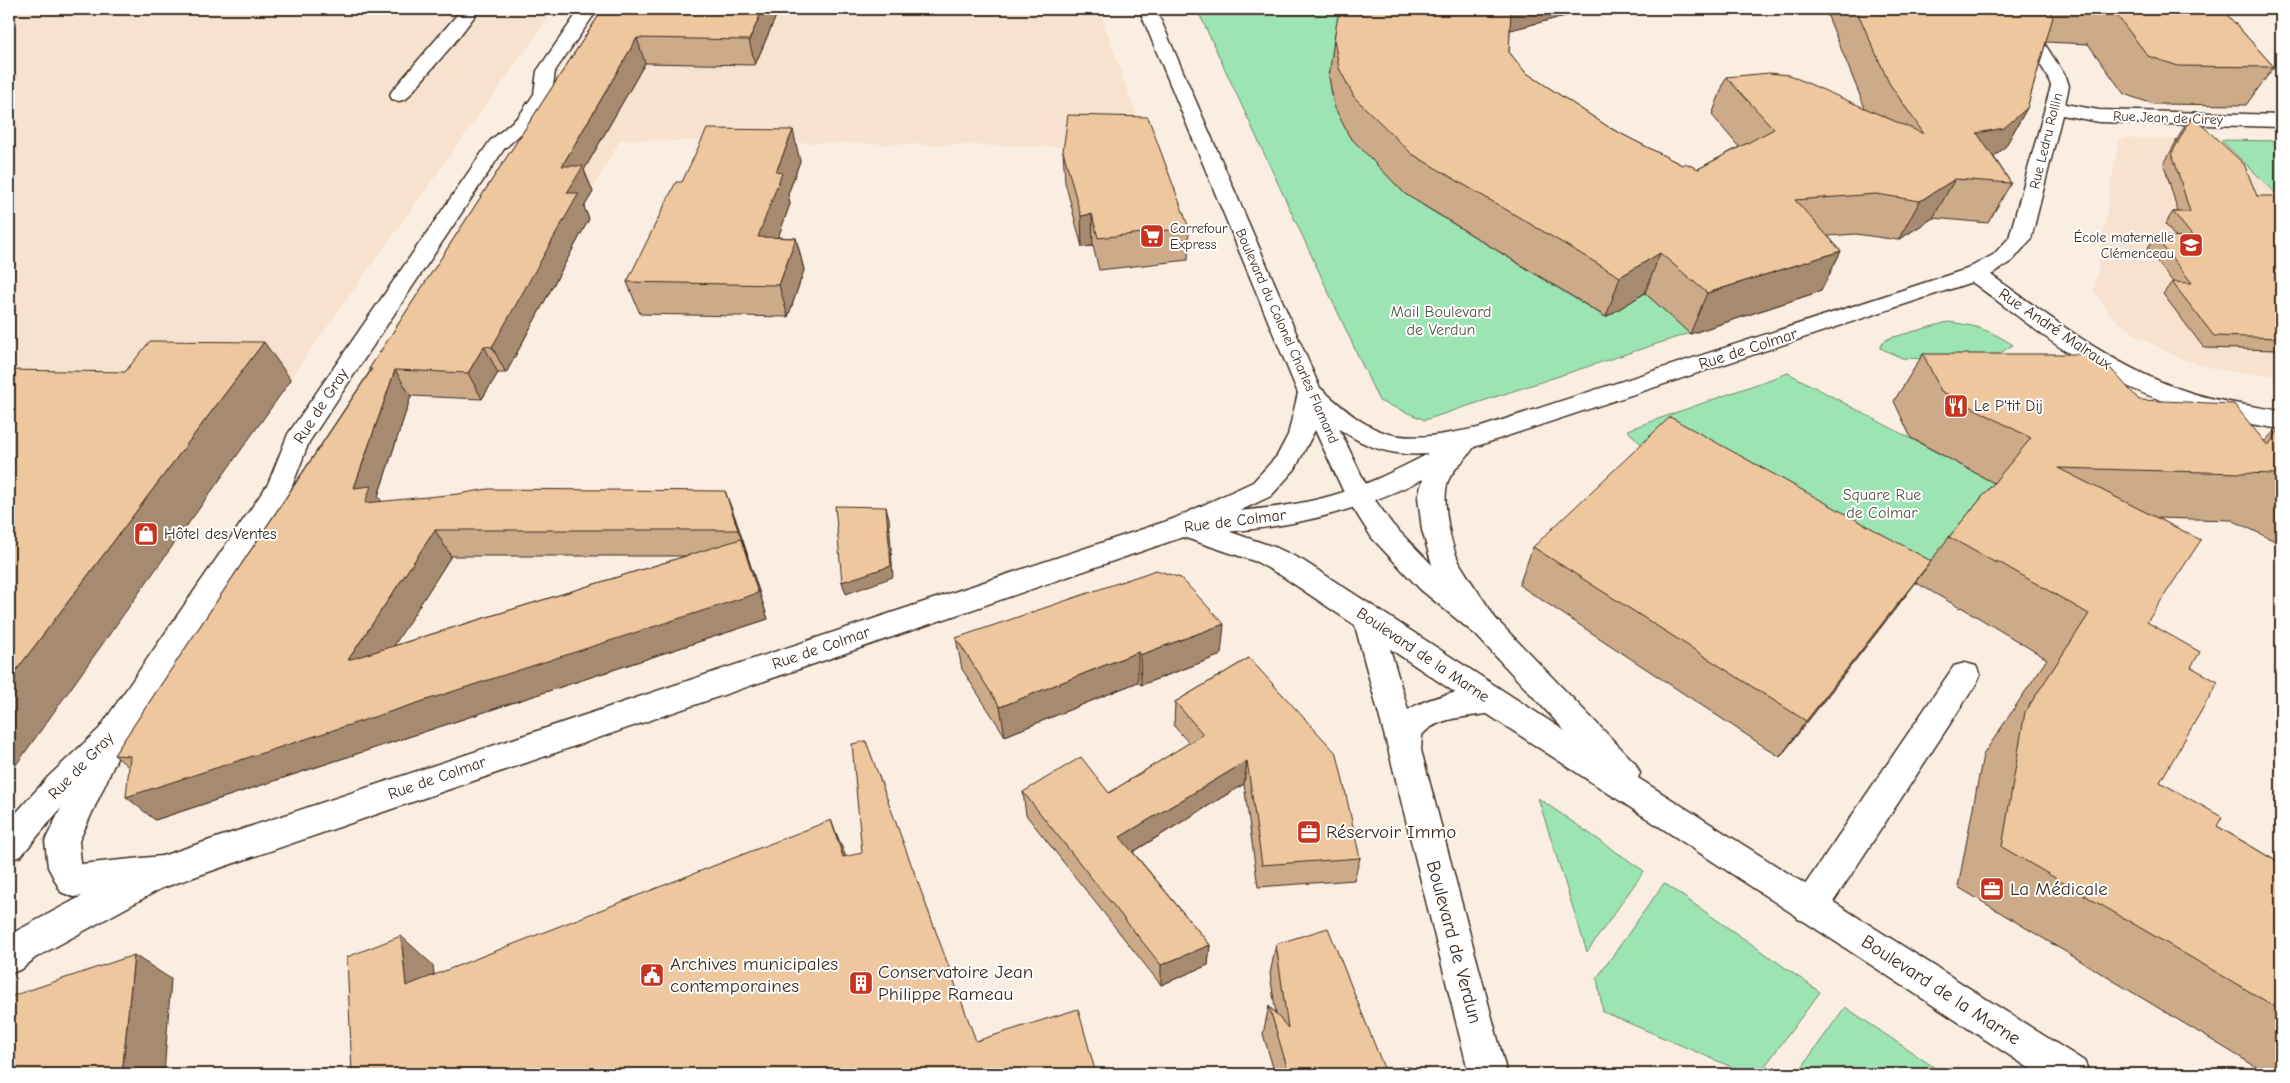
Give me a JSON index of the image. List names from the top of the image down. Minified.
{"streets":{"street":["Rue Jean de Cirey","Rue Ledru Rollin","Rue André Malraux","Boulevard du Colonel Charles Flamand","Rue de Colmar","Rue de Gray","Boulevard de la Marne","Boulevard de Verdun"]},"crossings":[["Rue Jean de Cirey","Rue Ledru Rollin"],["Rue Ledru Rollin","Rue de Colmar"],["Rue André Malraux","Rue de Colmar"],["Boulevard du Colonel Charles Flamand","Rue de Colmar"],["Boulevard du Colonel Charles Flamand","Boulevard de la Marne"],["Rue de Colmar","Rue de Gray"],["Rue de Colmar","Boulevard de la Marne"],["Boulevard de la Marne","Boulevard de Verdun"]],"parks":["Mail Boulevard de Verdun","Square Rue de Colmar"],"places":{"supermarket":["Carrefour Express"],"school or university":["École maternelle Clémenceau"],"restaurant":["Le P'tit Dij"],"shop":["Hôtel des Ventes"],"office":["Réservoir Immo","La Médicale"],"public building":["Archives municipales contemporaines"],"building":["Conservatoire Jean Philippe Rameau"]}}
